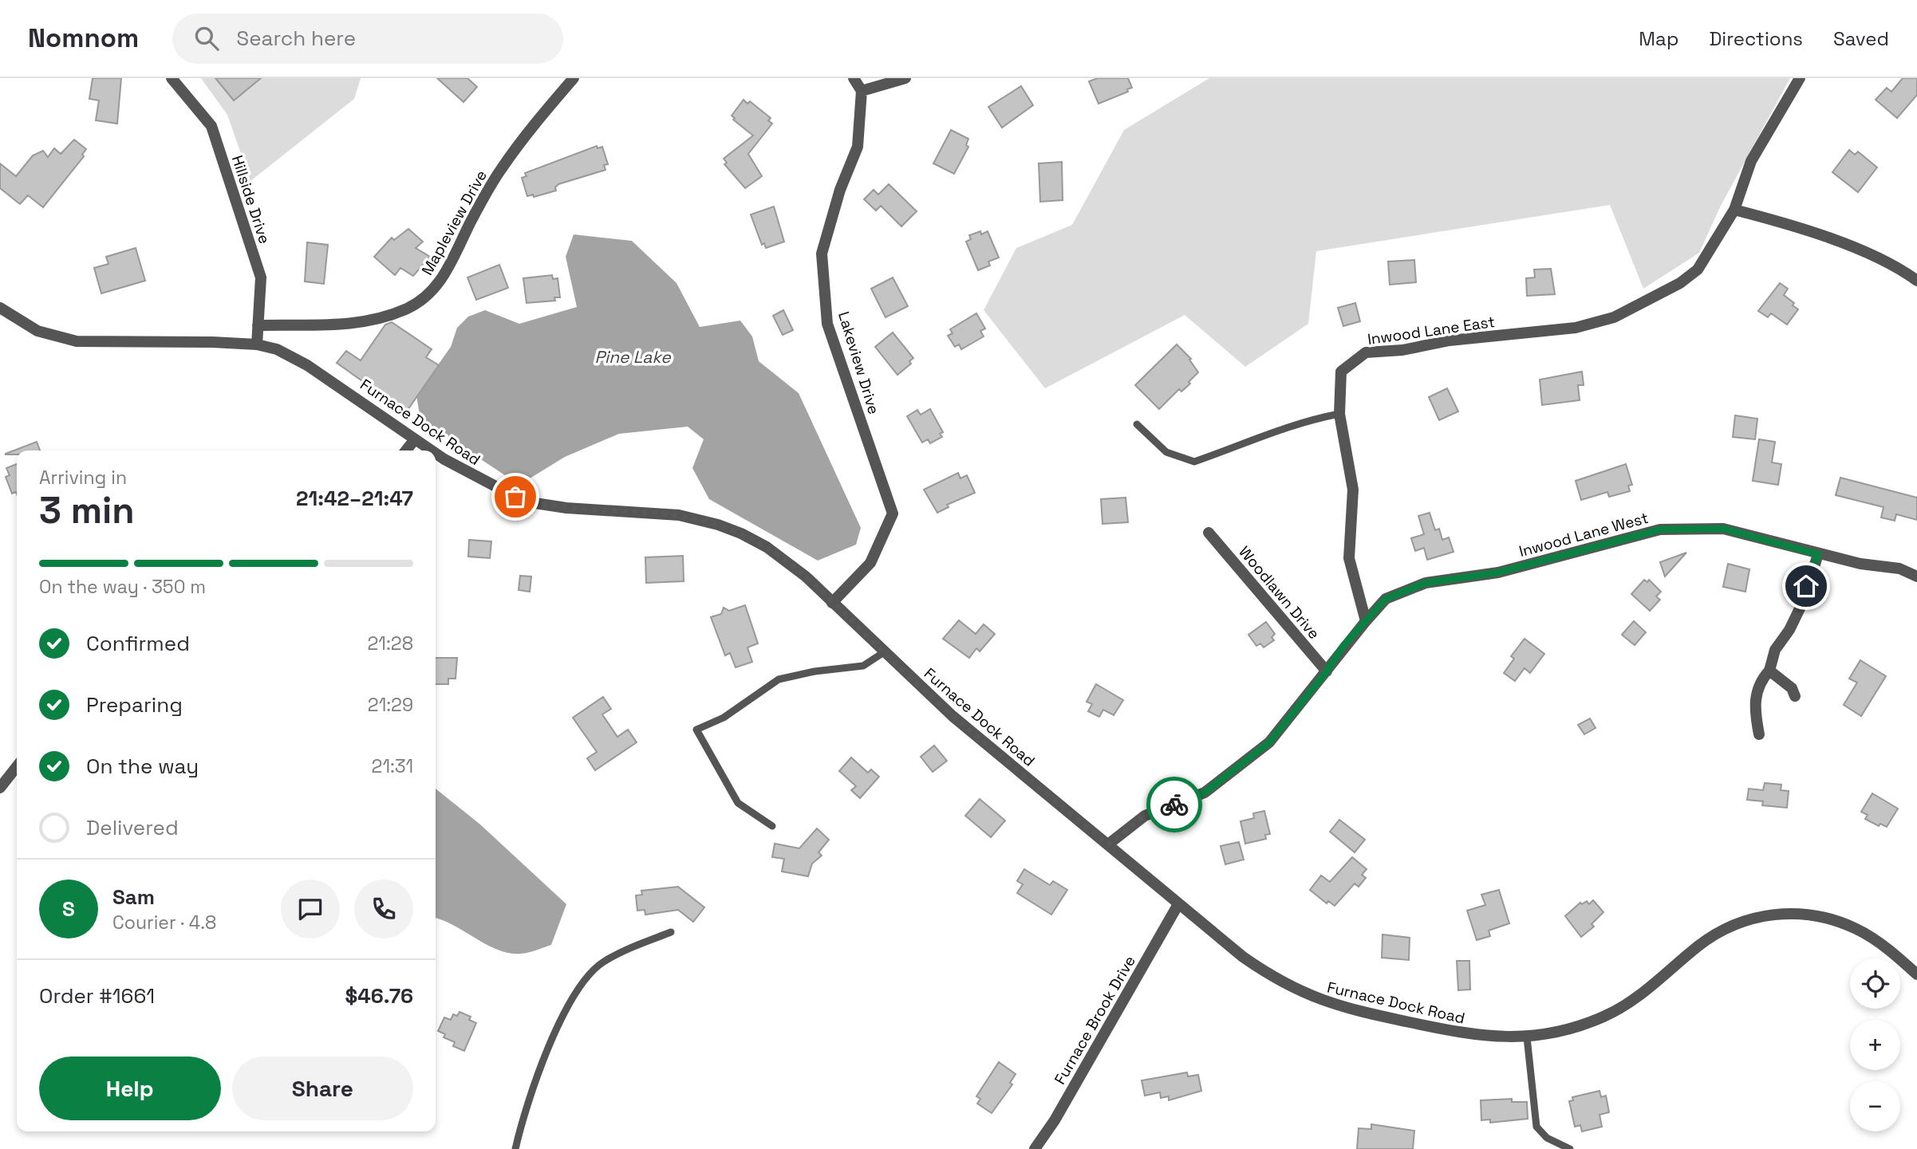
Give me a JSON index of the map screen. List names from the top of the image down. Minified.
{"streets":{"street":["Hillside Drive","Mapleview Drive","Inwood Lane East","Lakeview Drive","Furnace Dock Road","Inwood Lane West","Woodlawn Drive","Furnace Brook Drive"]},"crossings":[["Hillside Drive","Mapleview Drive"],["Hillside Drive","Furnace Dock Road"],["Inwood Lane East","Inwood Lane West"],["Lakeview Drive","Furnace Dock Road"],["Furnace Dock Road","Furnace Brook Drive"]],"water":["Pine Lake"],"page":{"header":"Nomnom","search":"Search here","nav":["Map","Directions","Saved"],"heading":["3 min","Arriving in","21:42–21:47"],"panel":["Sam","Courier · 4.8","Order #1661","$46.76"],"bar":"On the way · 350 m","list":[["Confirmed","21:28"],["Preparing","21:29"],["On the way","21:31"],"Delivered"],"round":"S","map_buttons":["+","−"],"buttons":["Help","Share"]}}
